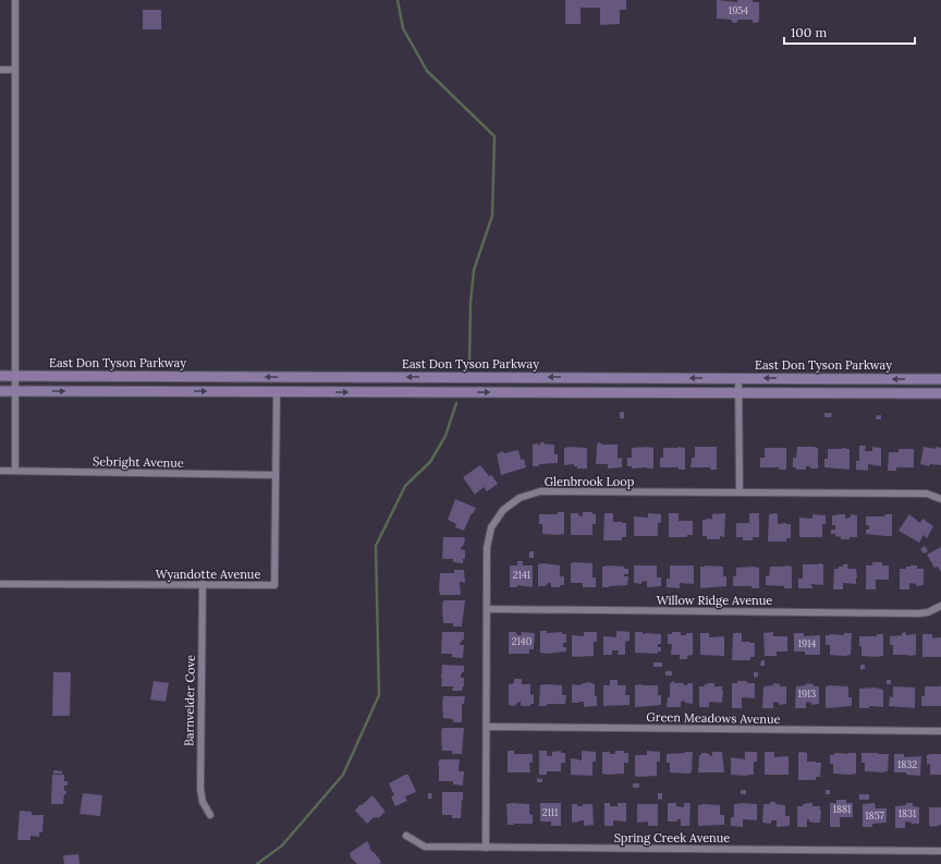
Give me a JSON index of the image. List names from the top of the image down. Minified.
{"streets":{"main road":["East Don Tyson Parkway"],"street":["Sebright Avenue","Glenbrook Loop","Wyandotte Avenue","Willow Ridge Avenue","Barnvelder Cove","Green Meadows Avenue","Spring Creek Avenue"]},"crossings":[["Sebright Avenue","Wyandotte Avenue"],["Glenbrook Loop","Willow Ridge Avenue"],["Glenbrook Loop","Green Meadows Avenue"],["Glenbrook Loop","Spring Creek Avenue"],["Wyandotte Avenue","Barnvelder Cove"]],"house_numbers":["1954","2141","2140","1914","1913","1832","1881","2111","1831","1857"],"scale_bar":"100 m"}
